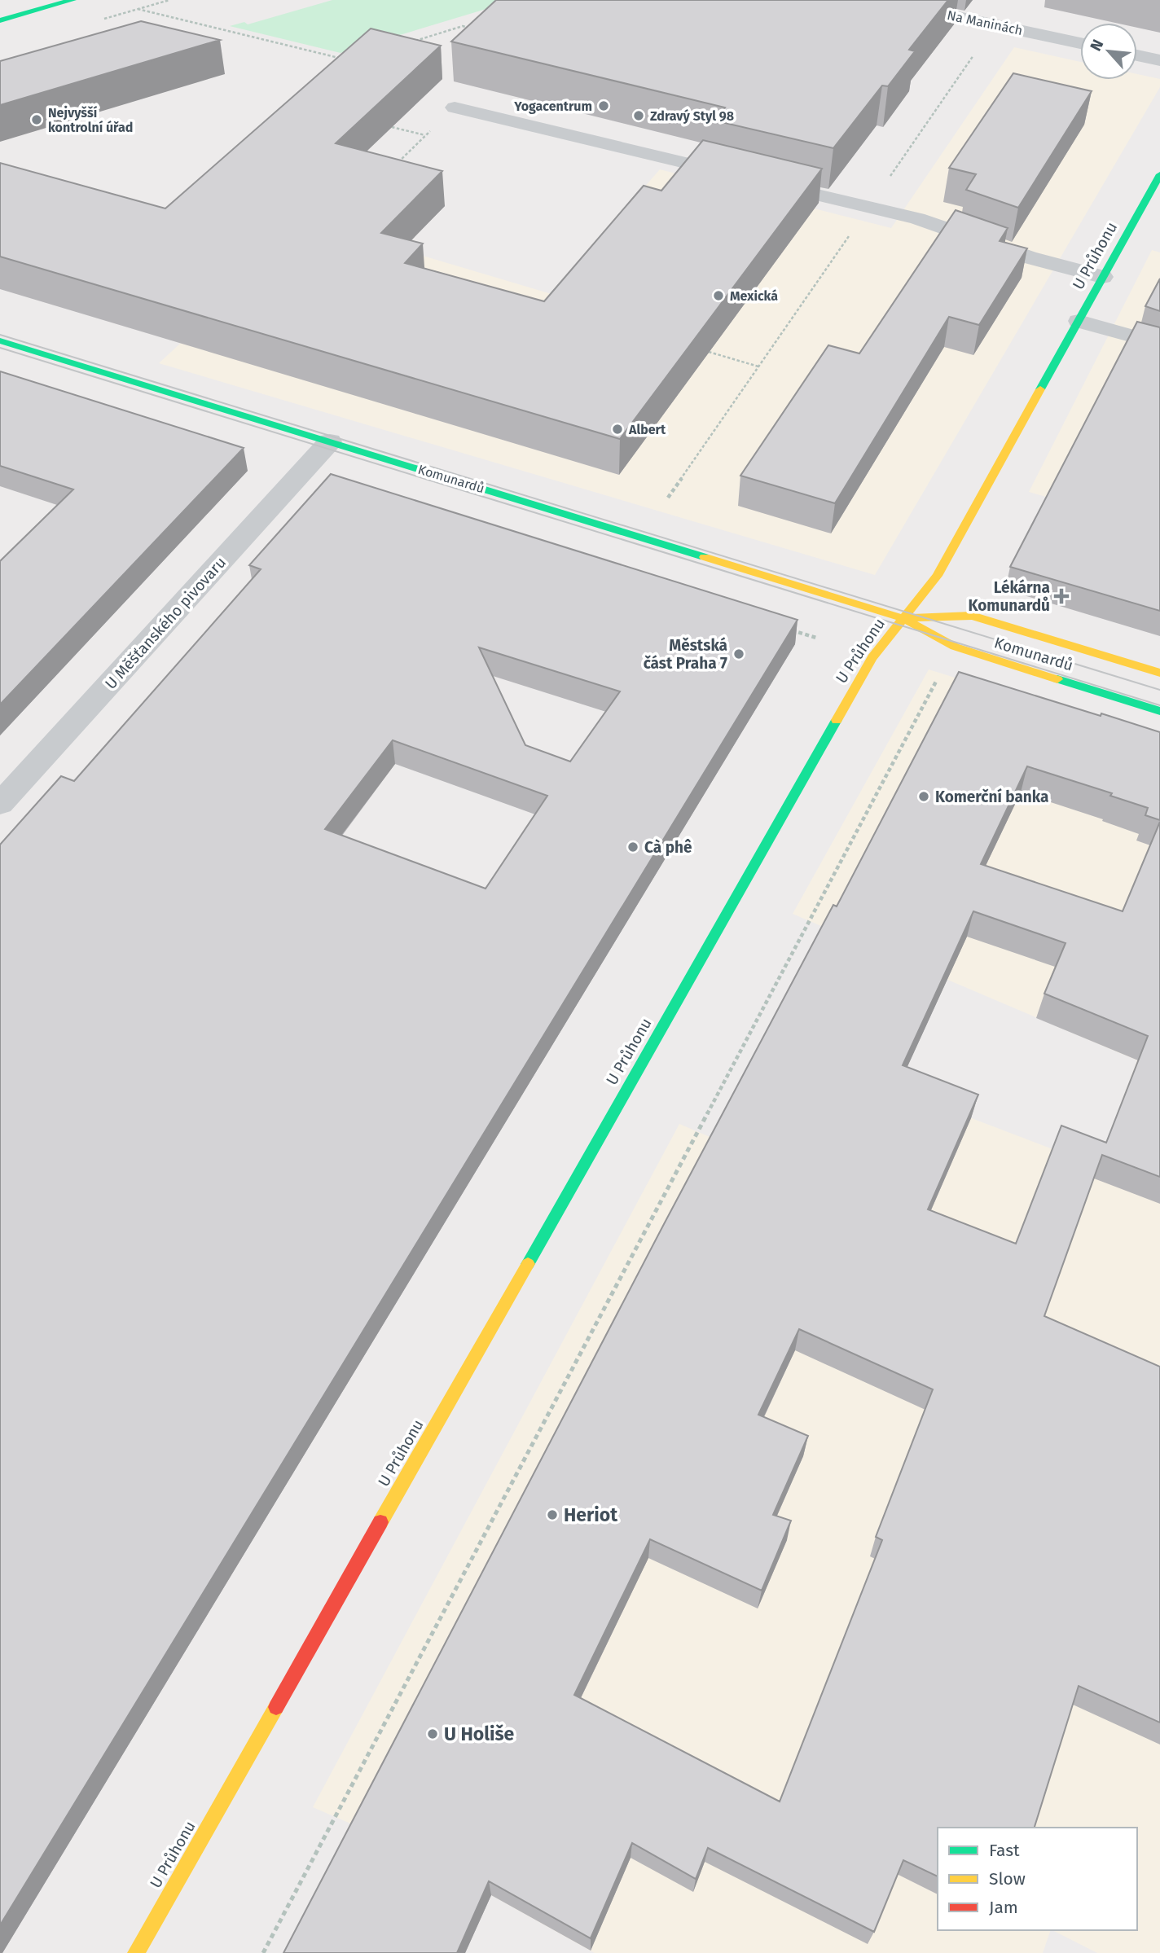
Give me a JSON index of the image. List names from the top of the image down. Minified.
{"streets":{"street":["Na Maninách","U Průhonu","Komunardů","U Měšťanského pivovaru"]},"crossings":[["U Průhonu","Komunardů"],["Komunardů","U Měšťanského pivovaru"]],"places":{"other":["Yogacentrum","Zdravý Styl 98","Nejvyšší kontrolní úřad","Mexická","Albert","Městská část Praha 7","Komerční banka","Cà phê","Heriot","U Holiše"],"health":["Lékárna Komunardů"]},"legend":["Fast","Slow","Jam"],"north":"top left"}
